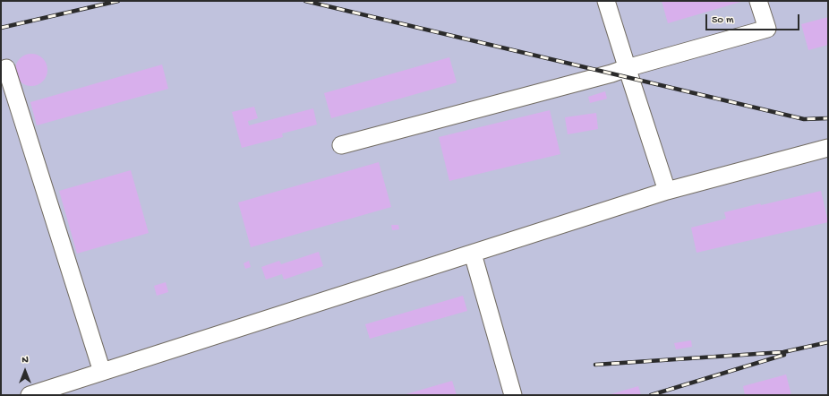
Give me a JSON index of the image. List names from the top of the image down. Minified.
{"scale_bar":"50 m","north":"top"}
